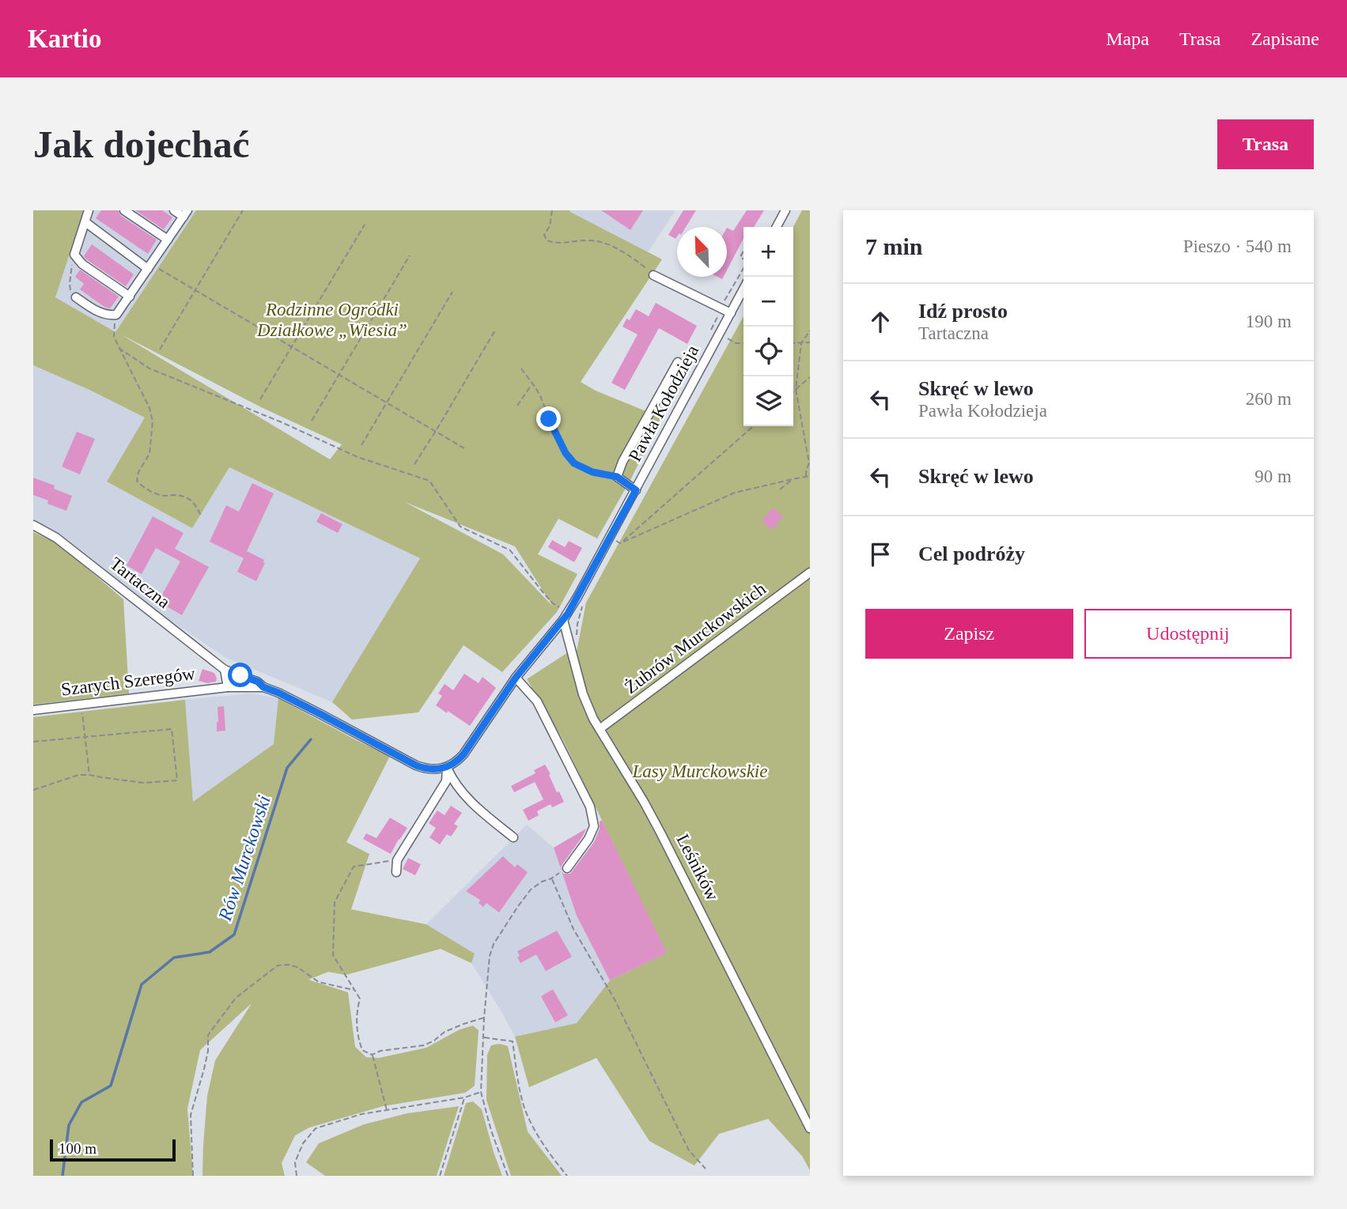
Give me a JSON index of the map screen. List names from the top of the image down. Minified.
{"streets":{"street":["Pawła Kołodzieja","Tartaczna","Żubrów Murckowskich","Szarych Szeregów","Leśników"]},"crossings":[["Pawła Kołodzieja","Tartaczna"],["Pawła Kołodzieja","Leśników"],["Tartaczna","Szarych Szeregów"],["Żubrów Murckowskich","Leśników"]],"water":["Rów Murckowski"],"parks":["Rodzinne Ogródki Działkowe „Wiesia”","Lasy Murckowskie"],"scale_bar":"100 m","north":"top left","page":{"header":"Kartio","nav":["Mapa","Trasa","Zapisane"],"buttons":["Trasa",["Zapisz","Udostępnij"]],"title":"Jak dojechać","heading":["7 min","Pieszo · 540 m"],"map_buttons":["+","−"],"list":[["Idź prosto","Tartaczna","190 m"],["Skręć w lewo","Pawła Kołodzieja","260 m"],["Skręć w lewo","90 m"],"Cel podróży"],"scale":"100 m"}}
